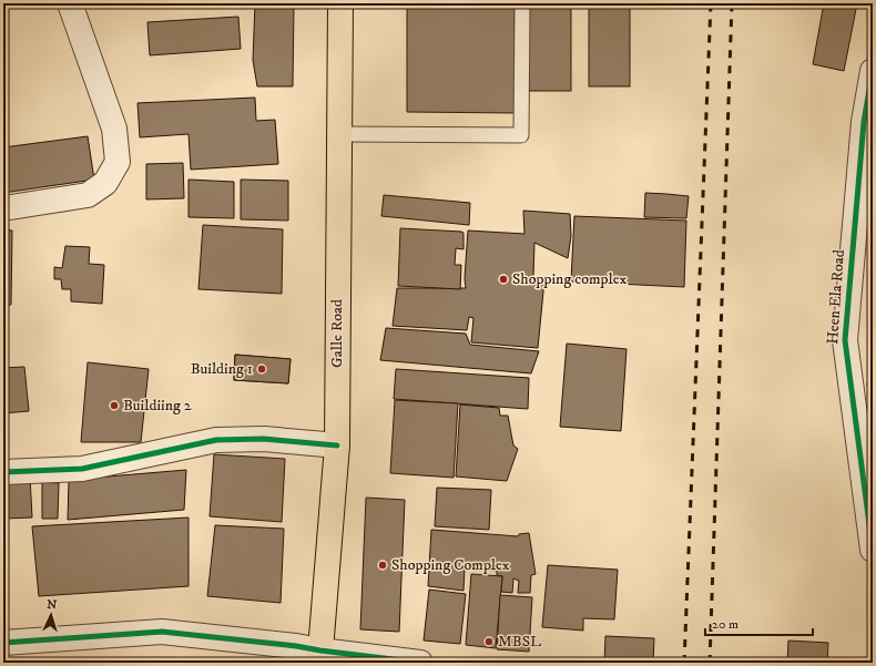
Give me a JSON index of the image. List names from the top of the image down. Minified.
{"streets":{"highway":["Galle Road"],"street":["Heen Ela Road"]},"places":["Shopping complex","Building 1","Buildiing 2","Shopping Complex","MBSL"],"scale_bar":"20 m","north":"top"}
